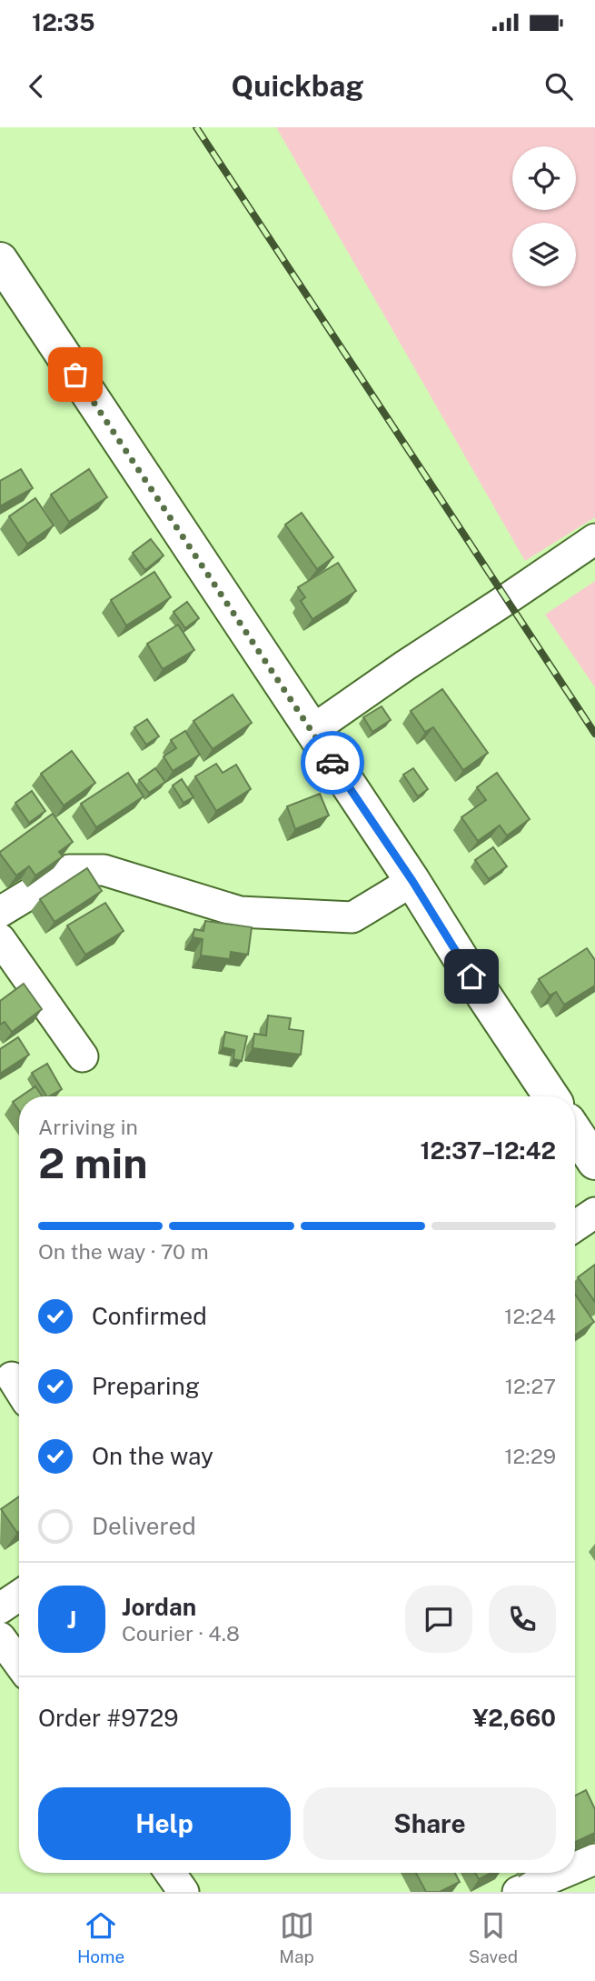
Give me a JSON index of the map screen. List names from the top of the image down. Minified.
{"page":{"status":"12:35","header":"Quickbag","heading":["2 min","Arriving in","12:37–12:42"],"panel":["Jordan","Courier · 4.8","Order #9729","¥2,660"],"bar":"On the way · 70 m","list":[["Confirmed","12:24"],["Preparing","12:27"],["On the way","12:29"],"Delivered"],"round":"J","buttons":["Help","Share"],"tabs":["Home","Map","Saved"]}}
